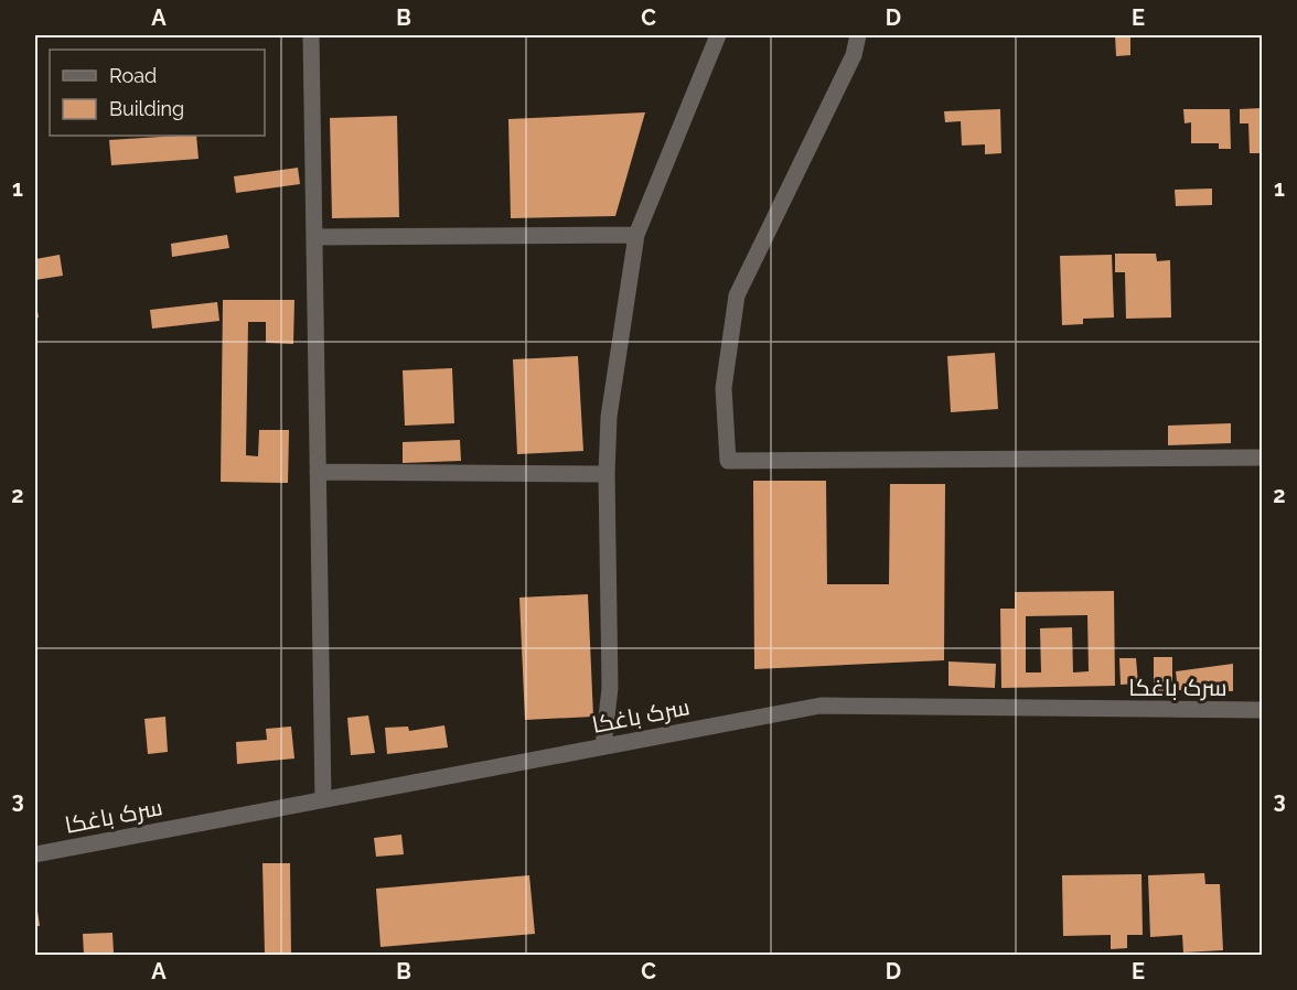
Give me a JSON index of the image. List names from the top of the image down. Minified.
{"streets":{"street":["سرک باغکا"]},"legend":["Road","Building"],"grid":{"columns":["A","B","C","D","E"],"rows":["1","2","3"]}}
